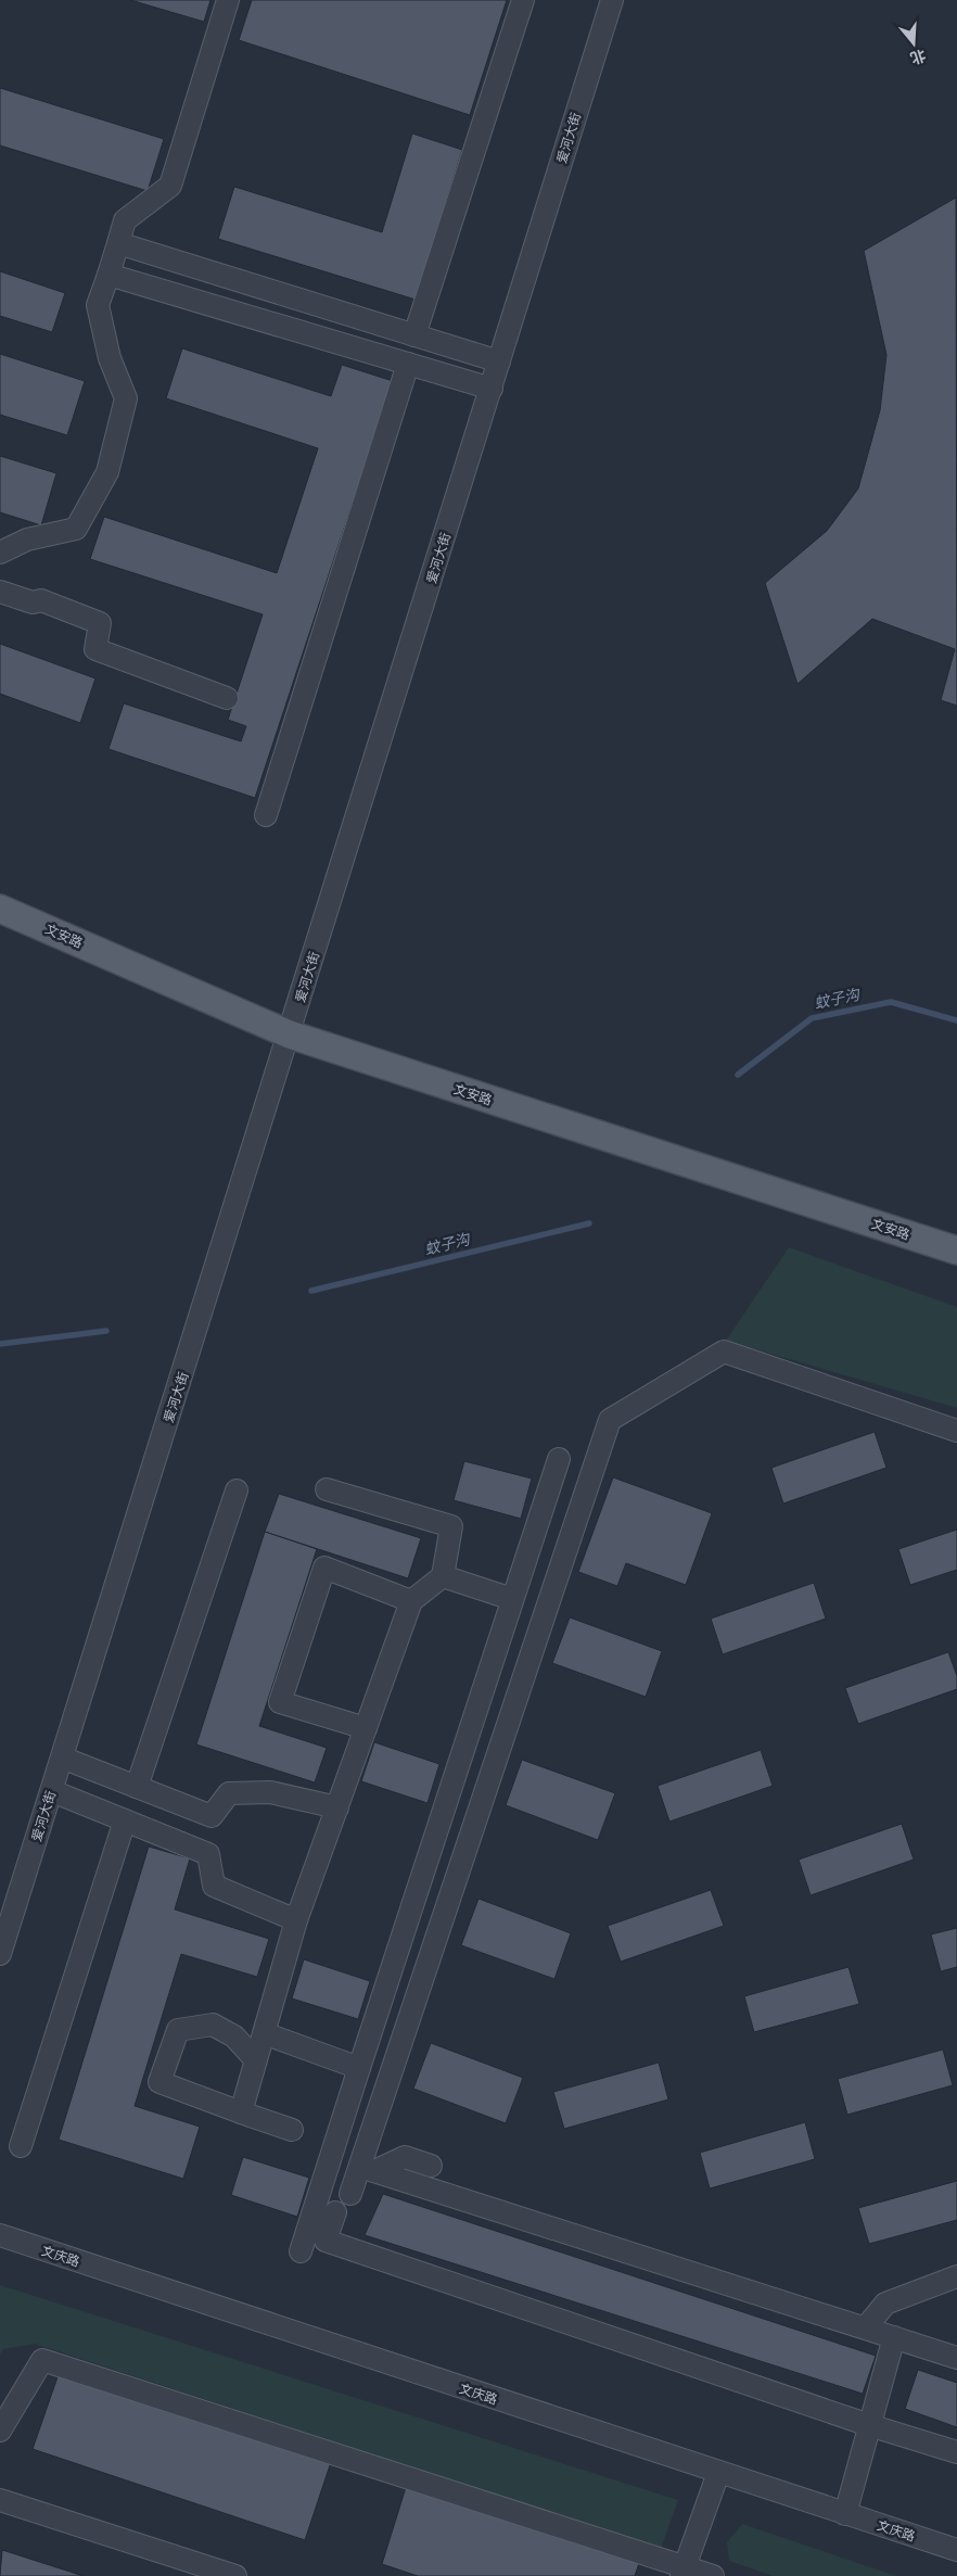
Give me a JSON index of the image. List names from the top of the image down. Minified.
{"streets":{"main road":["文安路"],"street":["爱河大街","文庆路"]},"crossings":[["爱河大街","文安路"]],"water":["蚊子沟"],"north":"bottom"}
